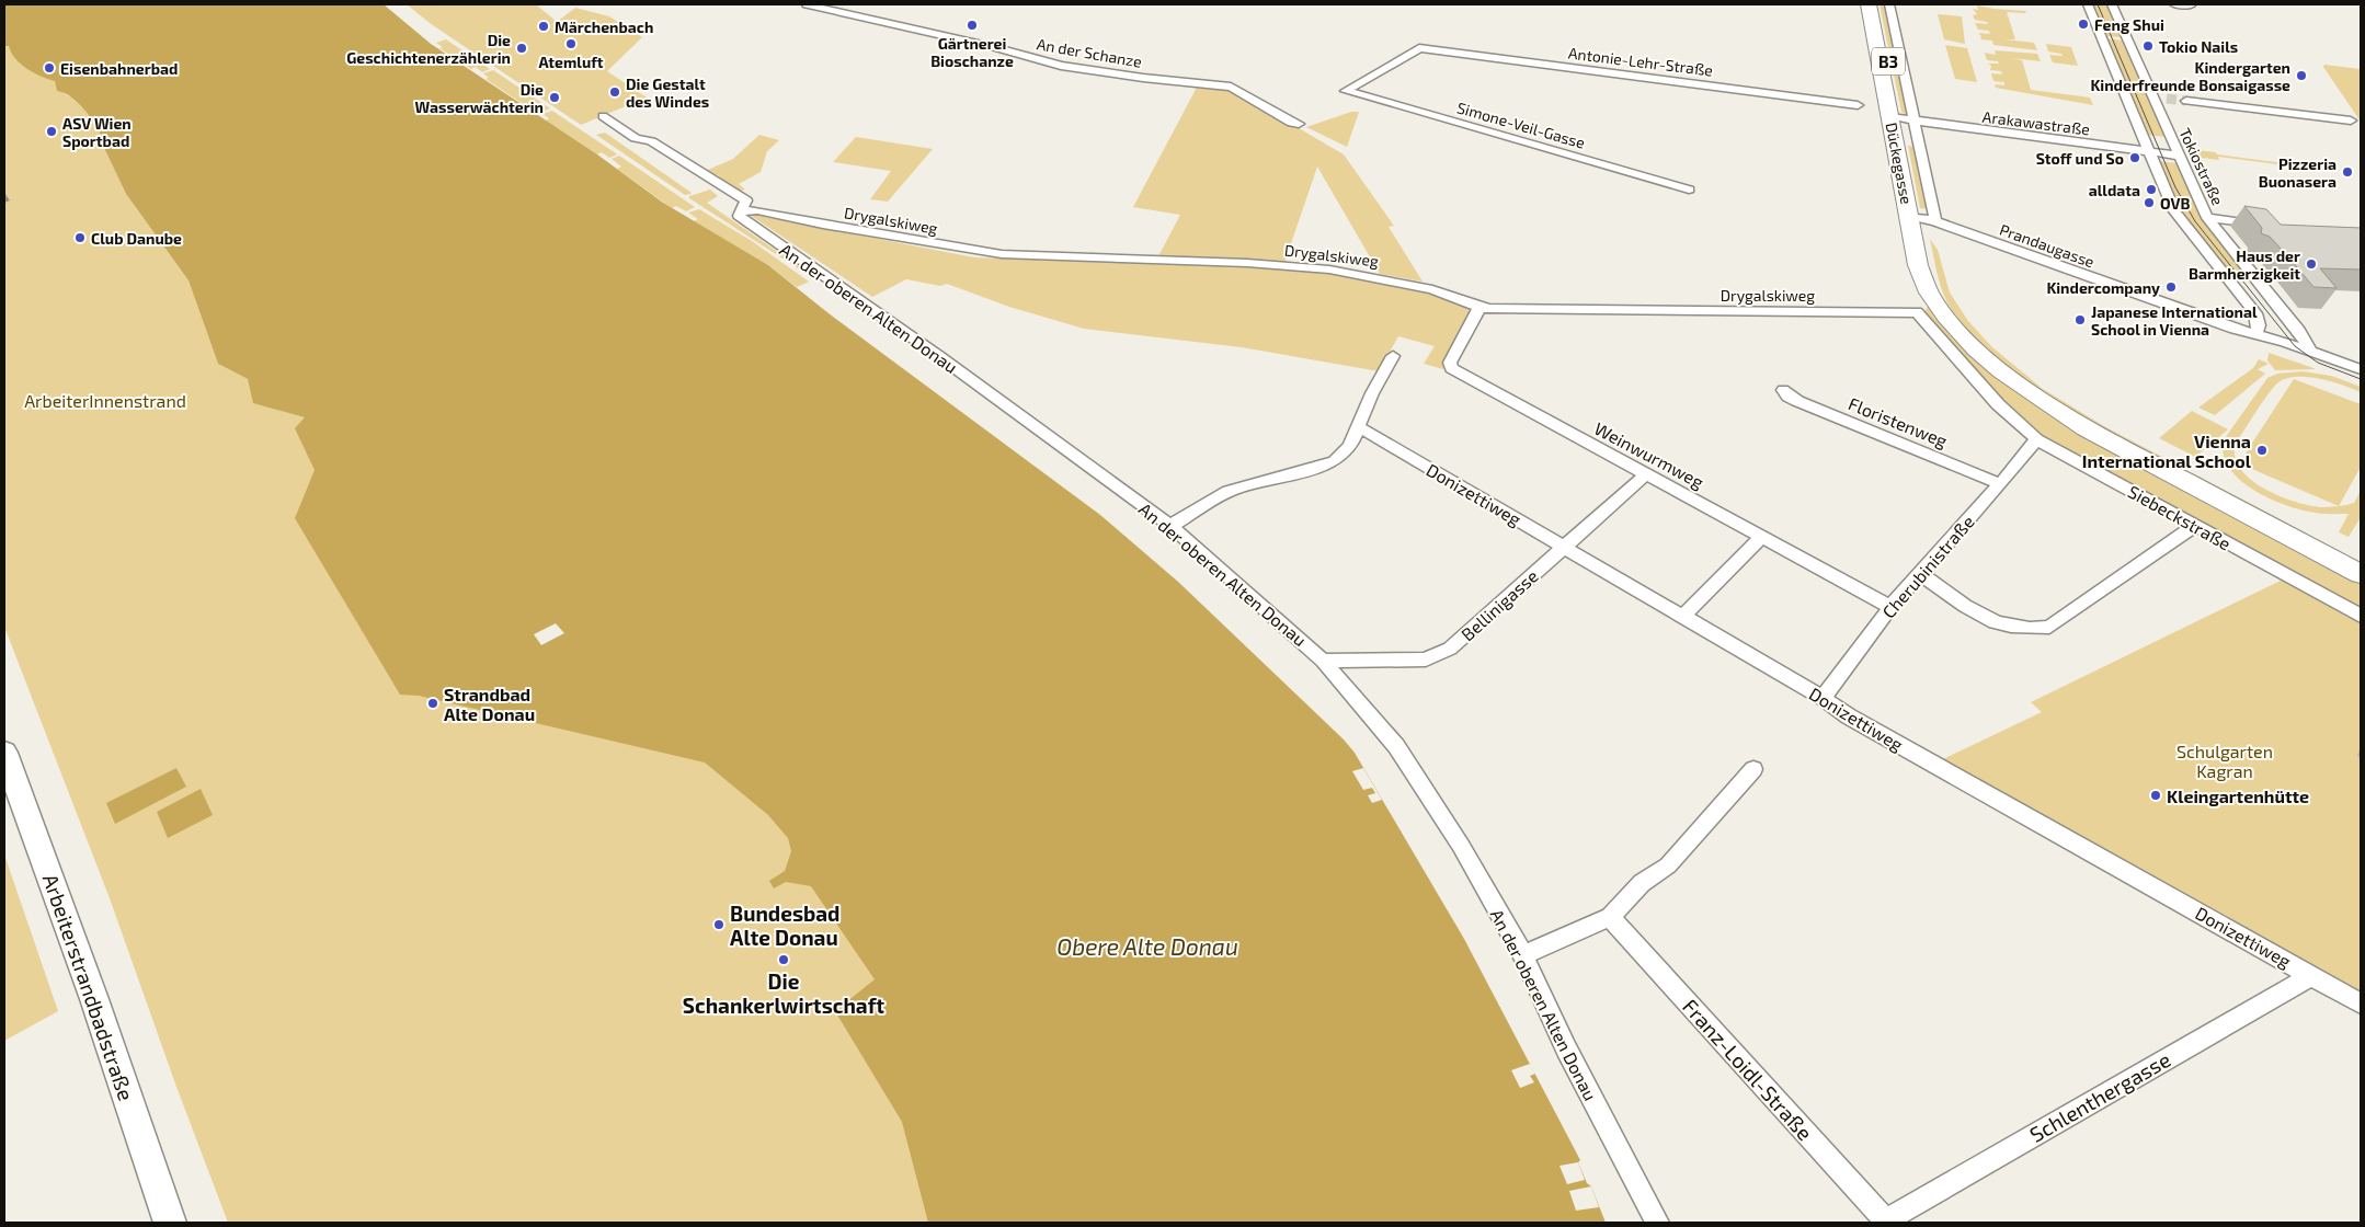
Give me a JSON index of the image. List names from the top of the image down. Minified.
{"streets":{"main road":["B3","Dückegasse","Siebeckstraße","Arbeiterstrandbadstraße"],"street":["An der Schanze","Antonie-Lehr-Straße","Arakawastraße","Simone-Veil-Gasse","Tokiostraße","Drygalskiweg","Prandaugasse","An der oberen Alten Donau","Floristenweg","Weinwurmweg","Donizettiweg","Cherubinistraße","Bellinigasse","Franz-Loidl-Straße","Schlenthergasse"]},"crossings":[["Antonie-Lehr-Straße","Simone-Veil-Gasse"],["B3","Dückegasse"],["B3","Siebeckstraße"],["Arakawastraße","Dückegasse"],["Arakawastraße","Tokiostraße"],["Dückegasse","Prandaugasse"],["Dückegasse","Siebeckstraße"],["Tokiostraße","Prandaugasse"],["Drygalskiweg","An der oberen Alten Donau"],["Drygalskiweg","Weinwurmweg"],["Drygalskiweg","Siebeckstraße"],["An der oberen Alten Donau","Bellinigasse"],["Floristenweg","Cherubinistraße"],["Weinwurmweg","Cherubinistraße"],["Weinwurmweg","Bellinigasse"],["Donizettiweg","Cherubinistraße"],["Donizettiweg","Bellinigasse"],["Donizettiweg","Schlenthergasse"],["Siebeckstraße","Cherubinistraße"]],"water":["Obere Alte Donau"],"parks":["ArbeiterInnenstrand","Schulgarten Kagran"],"places":["Feng Shui","Gärtnerei Bioschanze","Märchenbach","Atemluft","Tokio Nails","Die Geschichtenerzählerin","Eisenbahnerbad","Kindergarten Kinderfreunde Bonsaigasse","Die Gestalt des Windes","Die Wasserwächterin","ASV Wien Sportbad","Stoff und So","Pizzeria Buonasera","alldata","OVB","Club Danube","Haus der Barmherzigkeit","Kindercompany","Japanese International School in Vienna","Vienna International School","Strandbad Alte Donau","Kleingartenhütte","Bundesbad Alte Donau","Die Schankerlwirtschaft"]}
